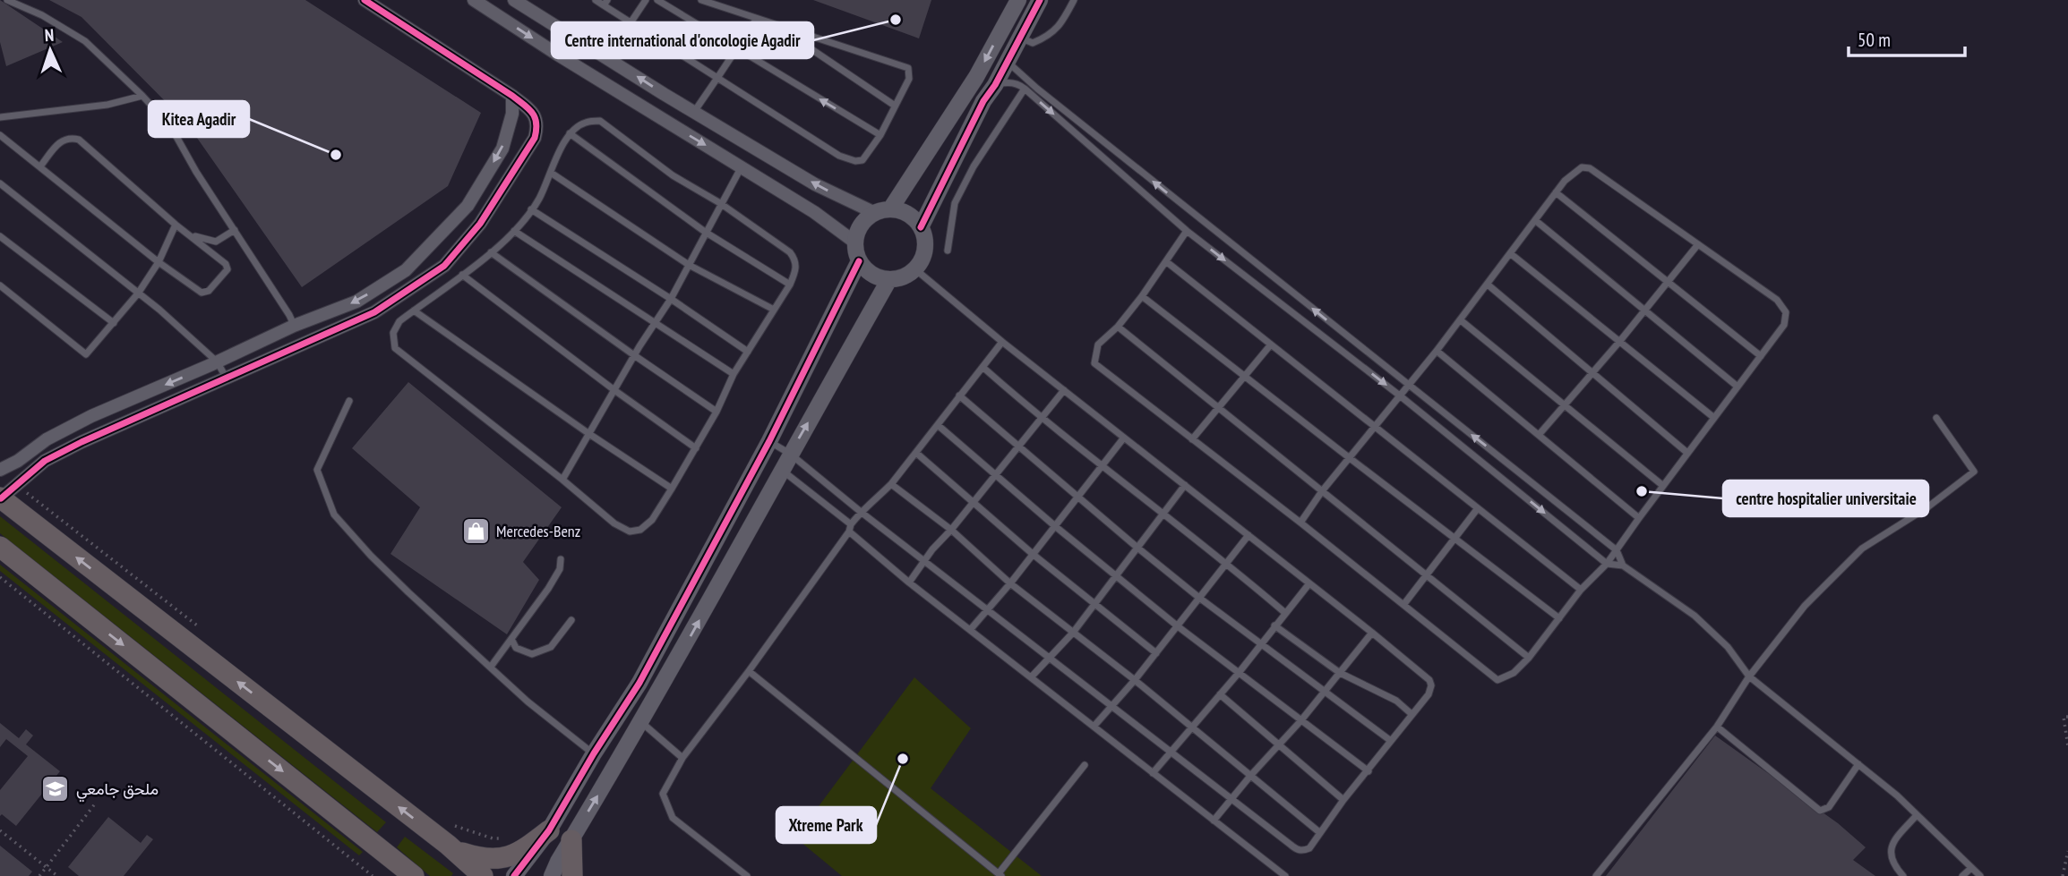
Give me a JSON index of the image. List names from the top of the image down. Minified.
{"places":{"other":["Centre international d'oncologie Agadir","Kitea Agadir","centre hospitalier universitaie","Xtreme Park"],"shop":["Mercedes-Benz"],"school or university":["ملحق جامعي"]},"scale_bar":"50 m","north":"top"}
